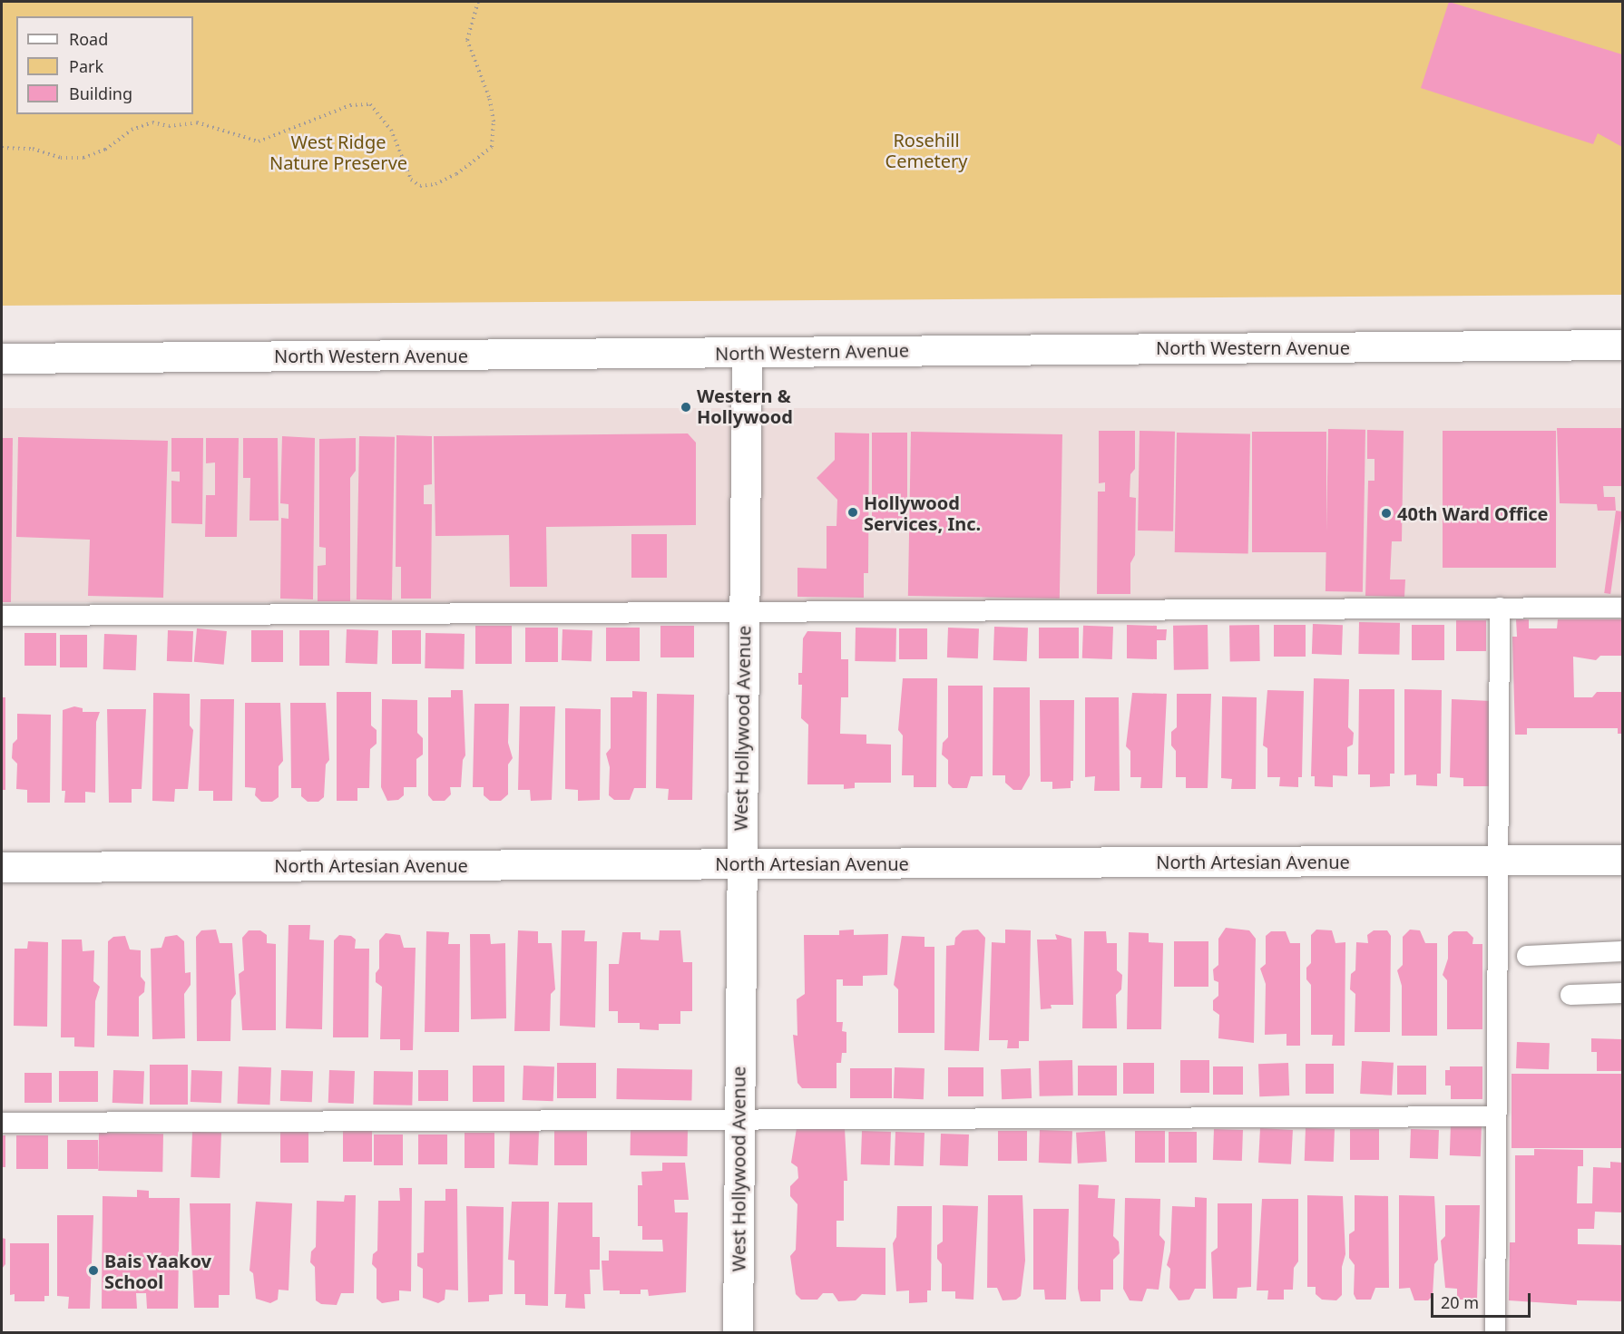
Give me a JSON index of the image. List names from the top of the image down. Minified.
{"streets":{"street":["North Western Avenue","West Hollywood Avenue","North Artesian Avenue"]},"crossings":[["North Western Avenue","West Hollywood Avenue"],["West Hollywood Avenue","North Artesian Avenue"]],"parks":["Rosehill Cemetery","West Ridge Nature Preserve"],"places":["Western & Hollywood","Hollywood Services, Inc.","40th Ward Office","Bais Yaakov School"],"legend":["Road","Park","Building"],"scale_bar":"20 m"}
